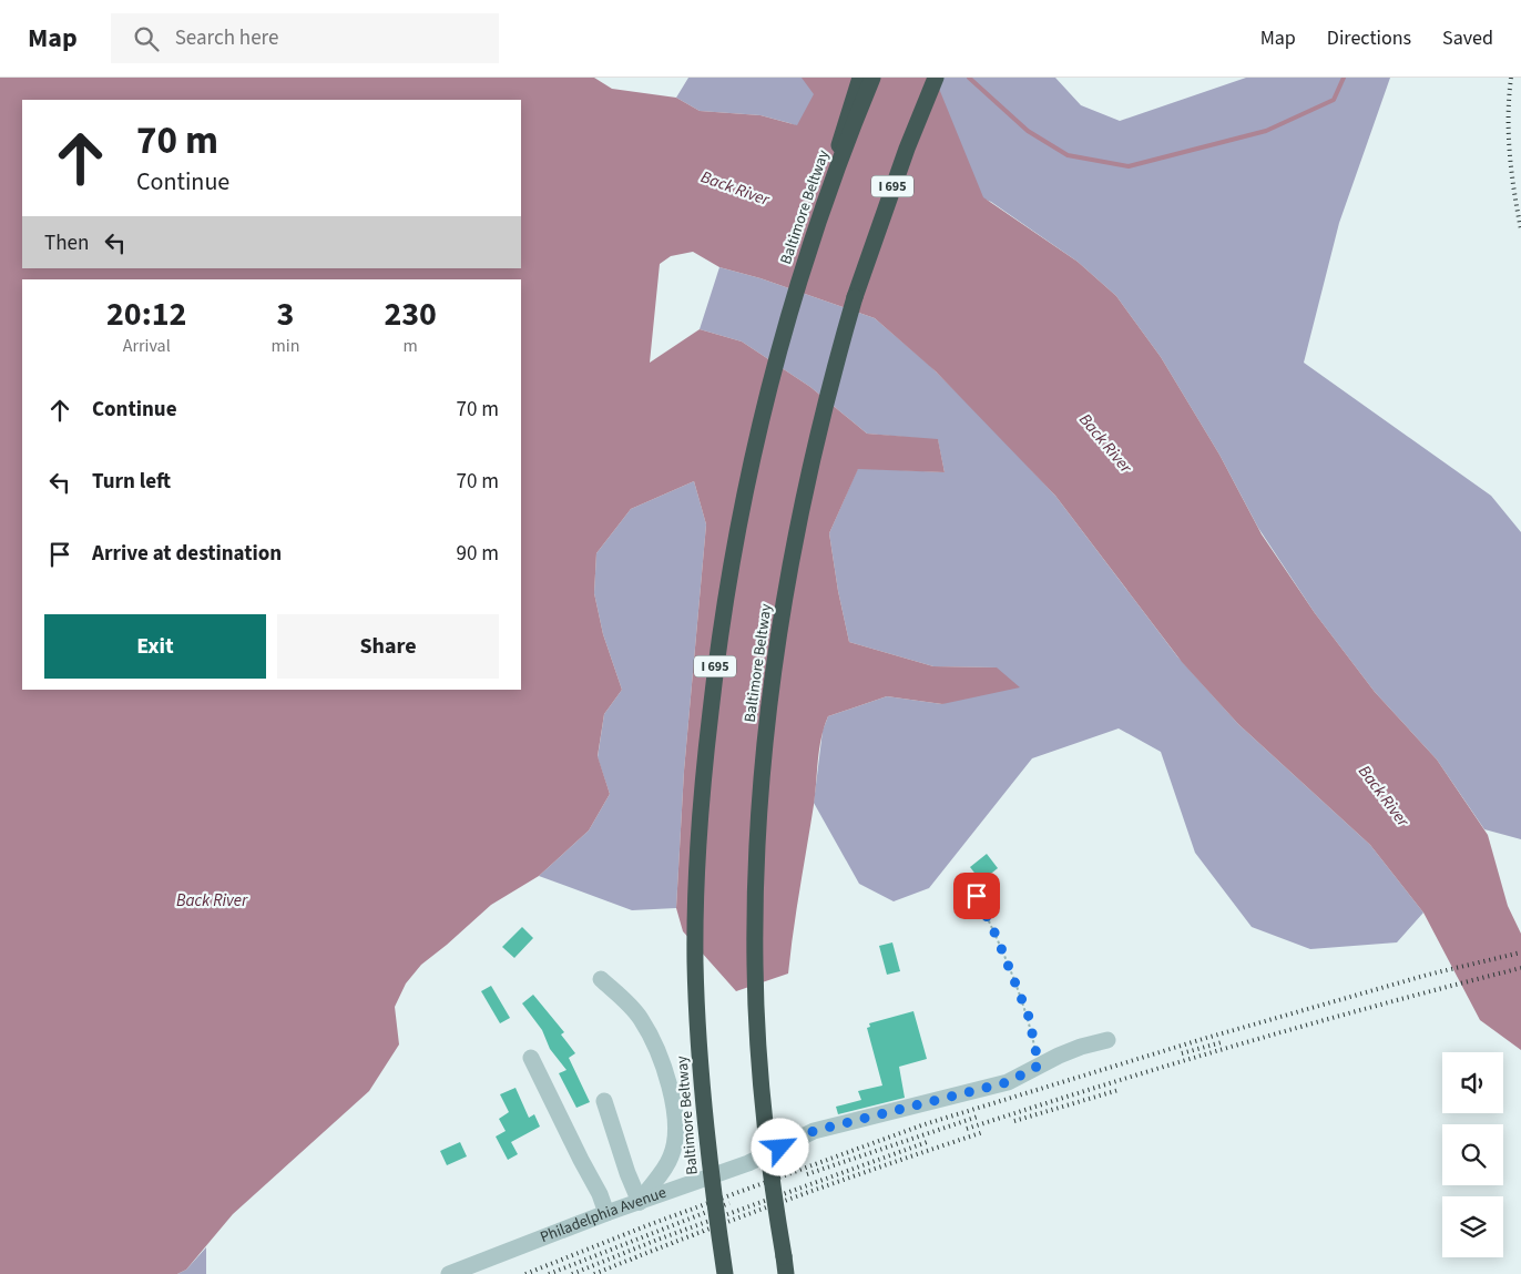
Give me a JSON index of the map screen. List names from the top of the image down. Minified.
{"streets":{"highway":["I 695","Baltimore Beltway"],"street":["Philadelphia Avenue"]},"water":["Back River"],"page":{"header":"Map","search":"Search here","nav":["Map","Directions","Saved"],"turn":["70 m","Continue"],"then":"Then","eta":["20:12","Arrival","3","min","230","m"],"list":[{"name":"Continue","value":"70 m"},{"name":"Turn left","value":"70 m"},{"name":"Arrive at destination","value":"90 m"}],"buttons":["Exit","Share"]}}
